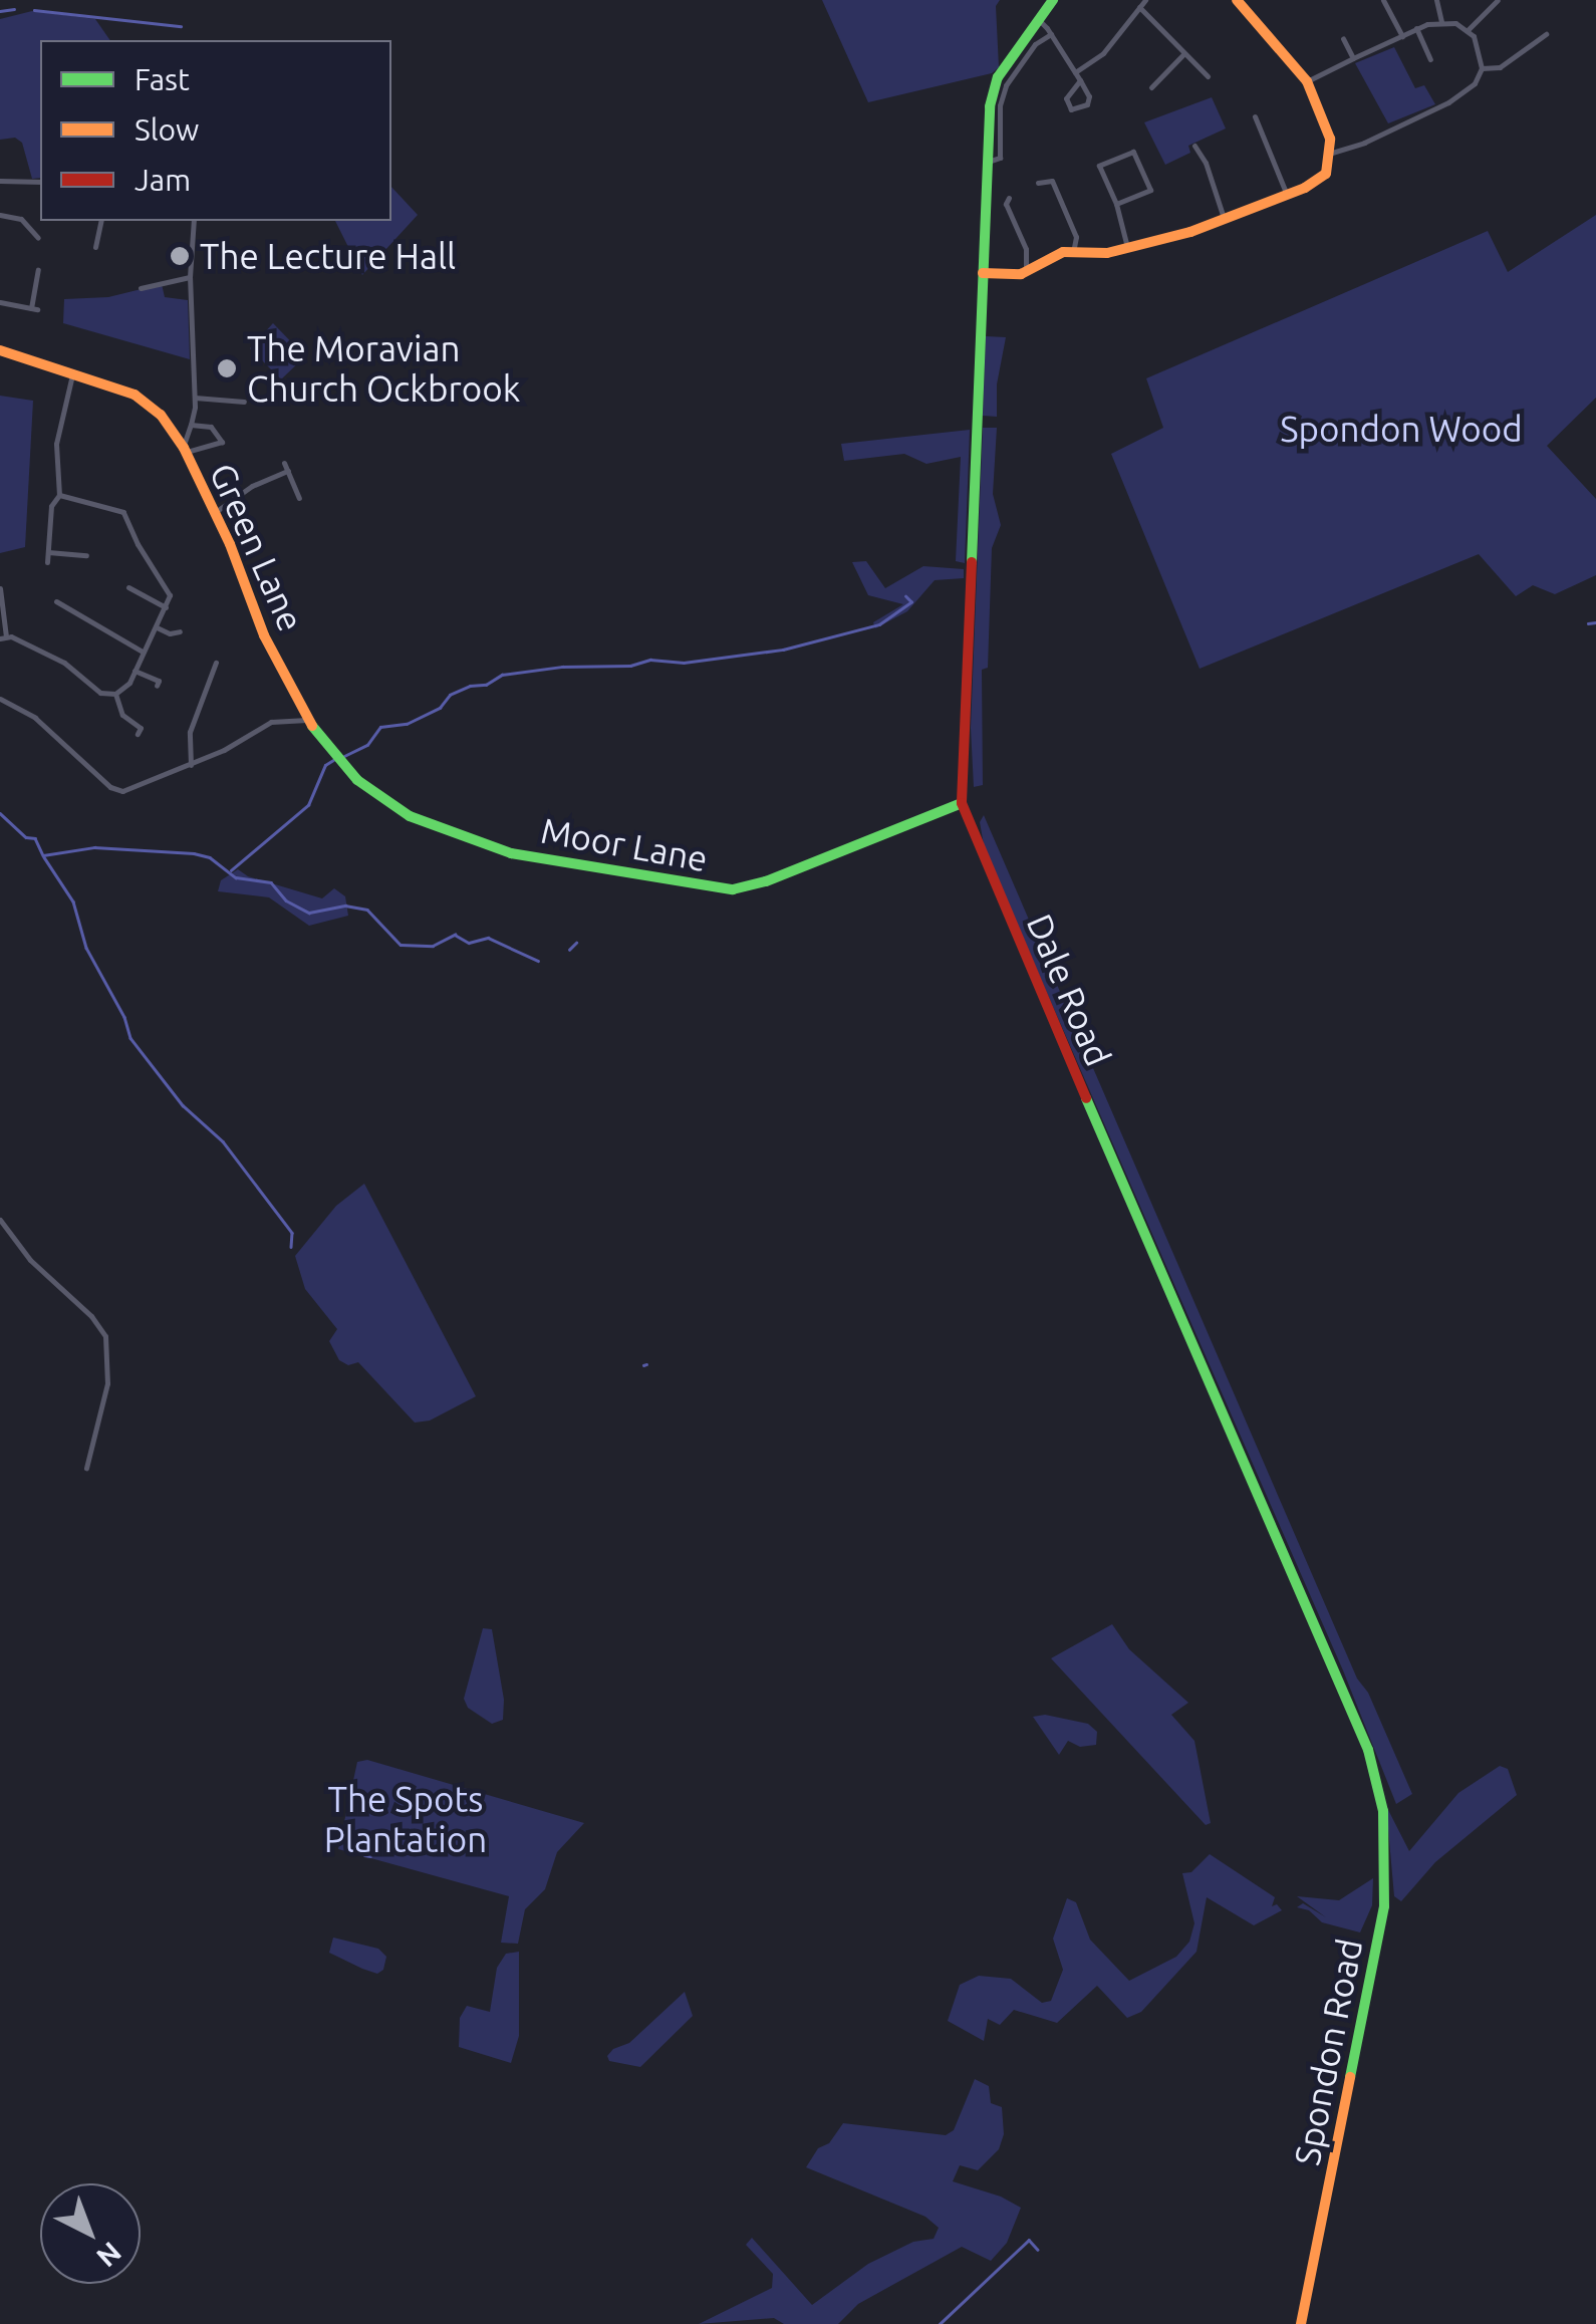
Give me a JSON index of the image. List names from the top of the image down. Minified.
{"streets":{"main road":["Green Lane","Moor Lane","Dale Road","Spondon Road"]},"crossings":[["Green Lane","Moor Lane"],["Moor Lane","Dale Road"],["Dale Road","Spondon Road"]],"parks":["Spondon Wood","The Spots Plantation"],"places":["The Lecture Hall","The Moravian Church Ockbrook"],"legend":["Fast","Slow","Jam"],"north":"bottom right"}
